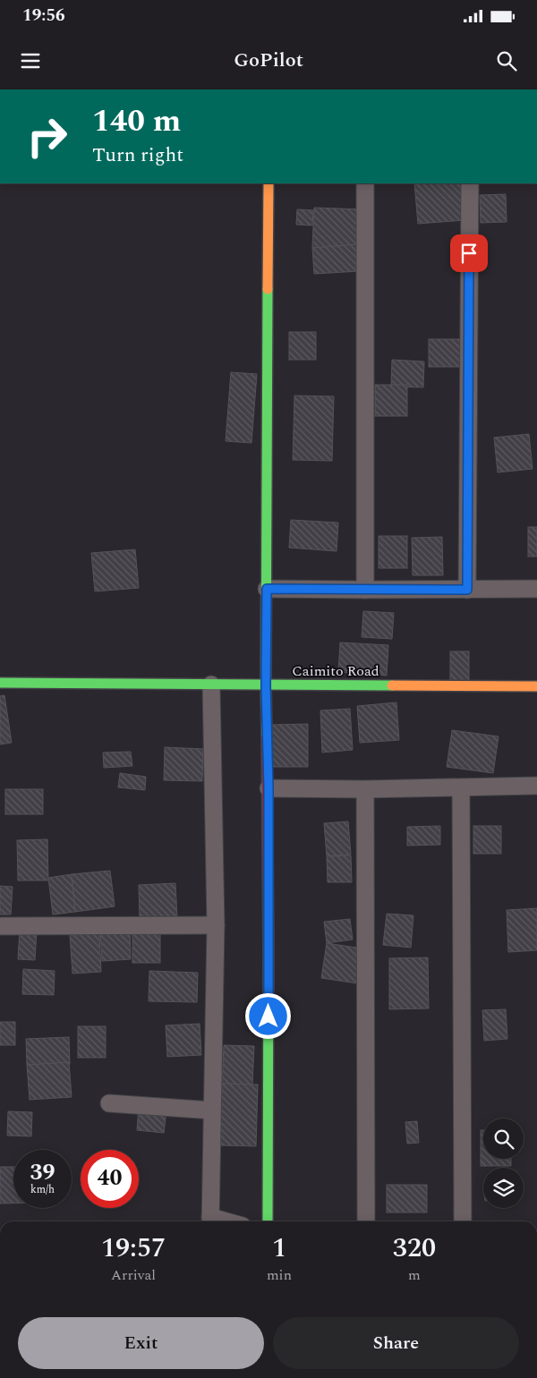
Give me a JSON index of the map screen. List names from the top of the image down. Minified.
{"streets":{"street":["Caimito Road"]},"page":{"status":"19:56","header":"GoPilot","turn":["140 m","Turn right"],"speed":"39 km/h","limit":"40","eta":["19:57","Arrival","1","min","320","m"],"buttons":["Exit","Share"]}}
